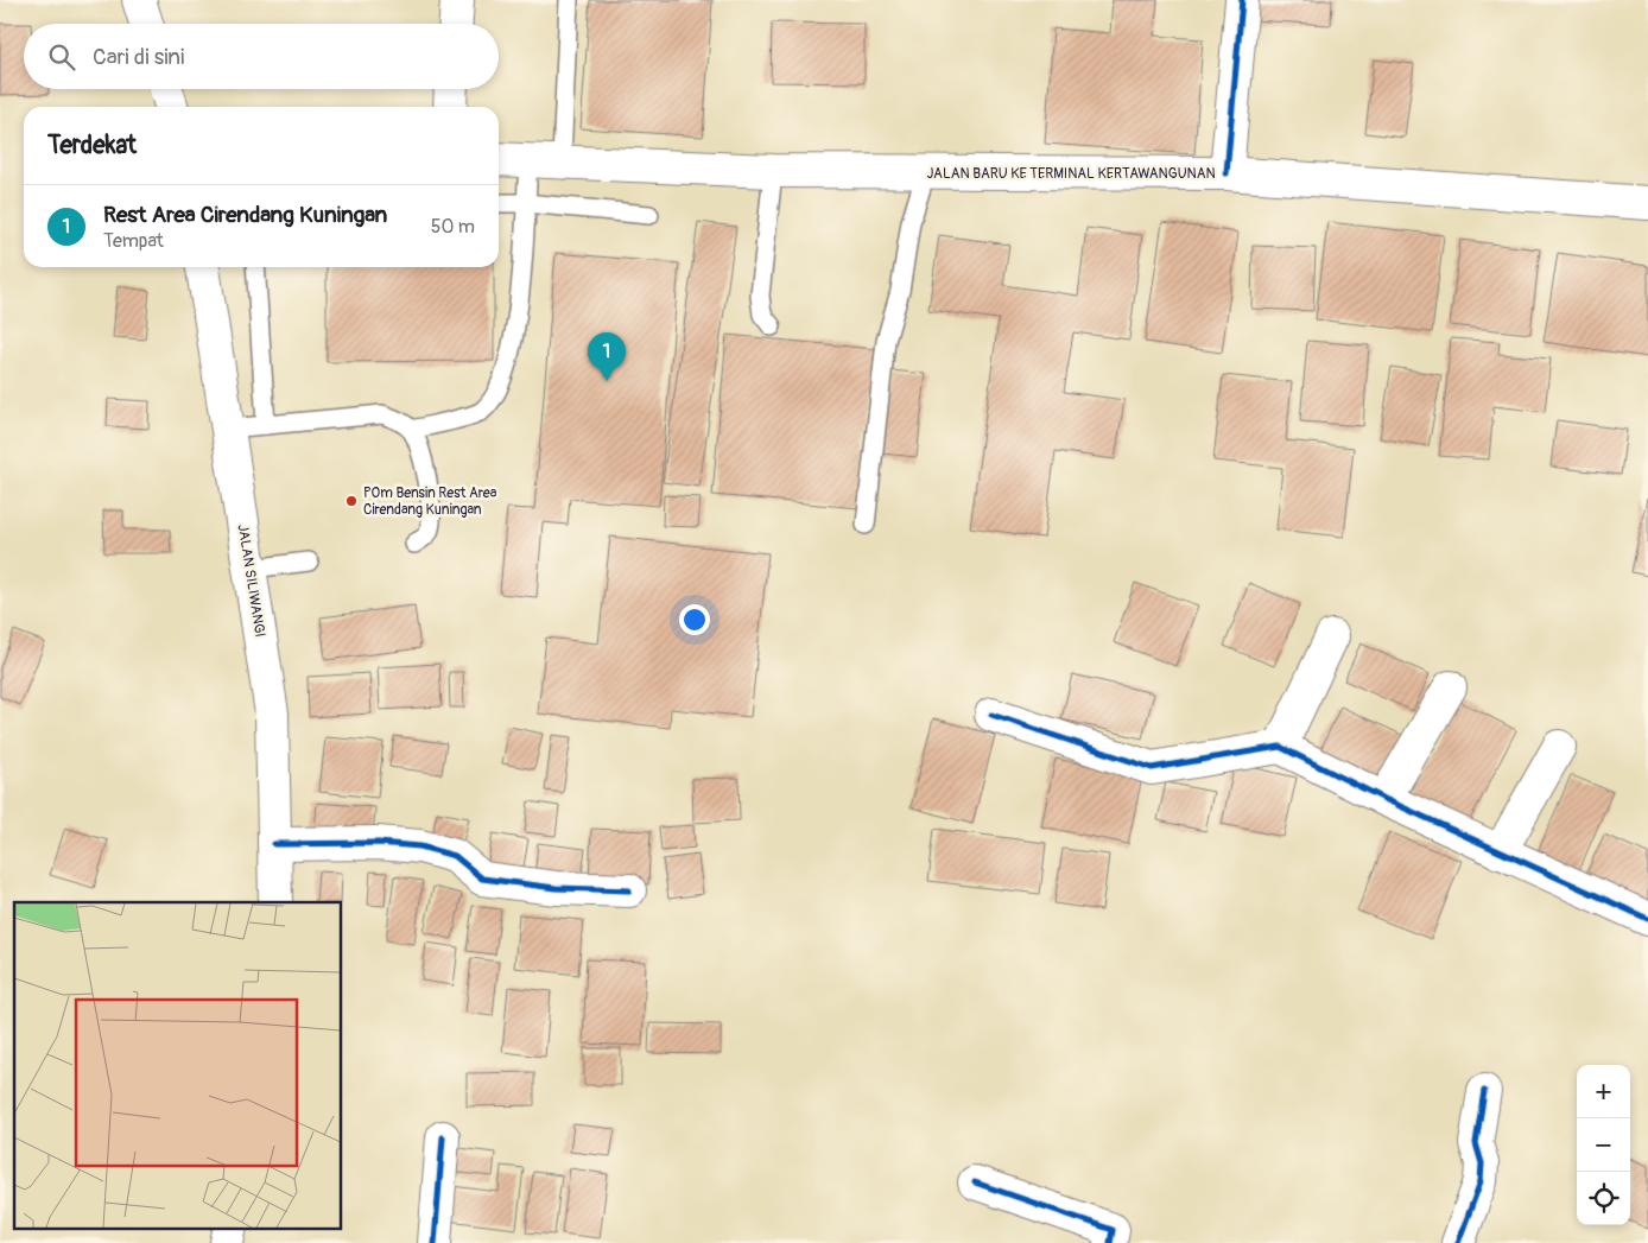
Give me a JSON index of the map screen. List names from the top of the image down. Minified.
{"streets":{"street":["JALAN BARU KE TERMINAL KERTAWANGUNAN","JALAN SILIWANGI"]},"places":["POm Bensin Rest Area Cirendang Kuningan"],"page":{"search":"Cari di sini","heading":"Terdekat","list":[{"mark":"1","name":"Rest Area Cirendang Kuningan","note":"Tempat","value":"50 m"}],"pins":"1","map_buttons":["+","−"]}}
